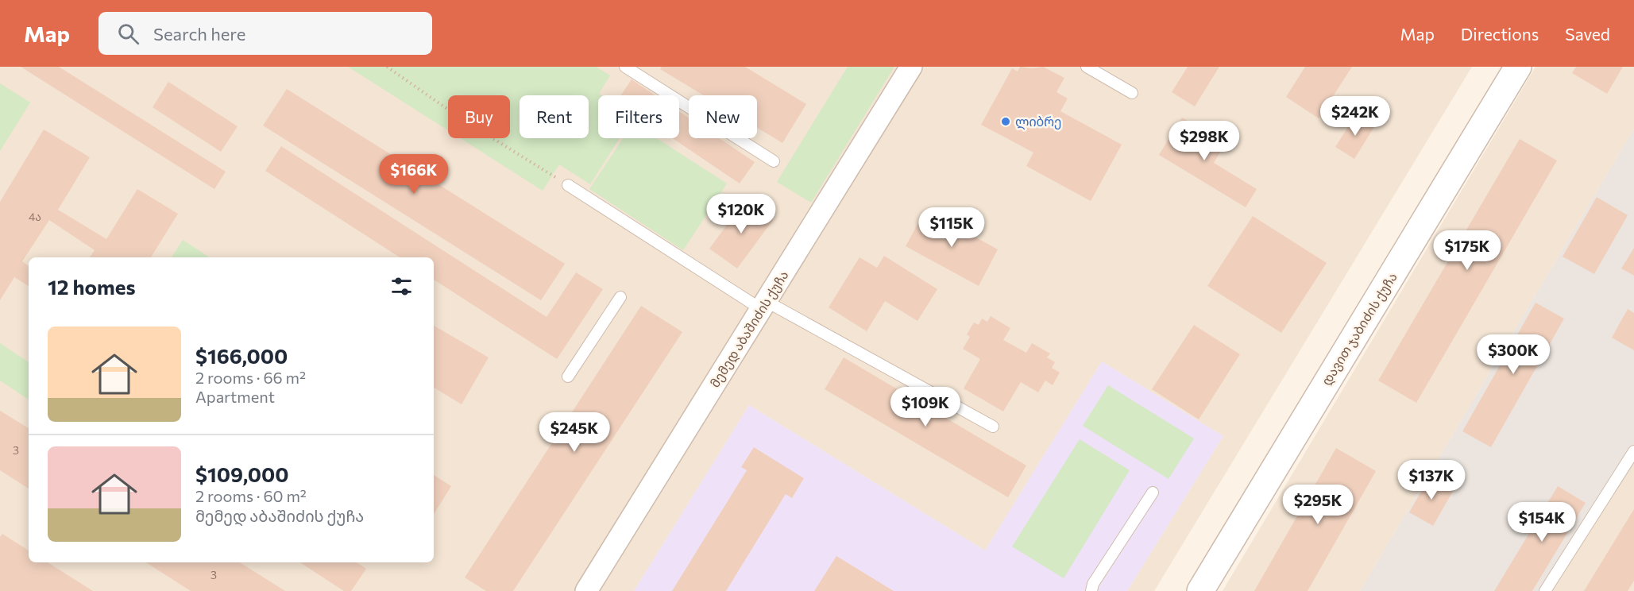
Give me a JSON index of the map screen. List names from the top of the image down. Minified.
{"streets":{"street":["მემედ აბაშიძის ქუჩა","დავით ჯაბიძის ქუჩა"]},"places":["ლიბრე"],"house_numbers":["4ა","3","3"],"page":{"header":"Map","search":"Search here","nav":["Map","Directions","Saved"],"chip":["Buy","Rent","Filters","New"],"price":["$242K","$298K","$166K","$120K","$115K","$175K","$300K","$109K","$245K","$137K","$295K","$154K"],"heading":"12 homes","list":[{"name":"$166,000","note":"2 rooms · 66 m² · Apartment"},{"name":"$109,000","note":"2 rooms · 60 m² · მემედ აბაშიძის ქუჩა"}]}}
